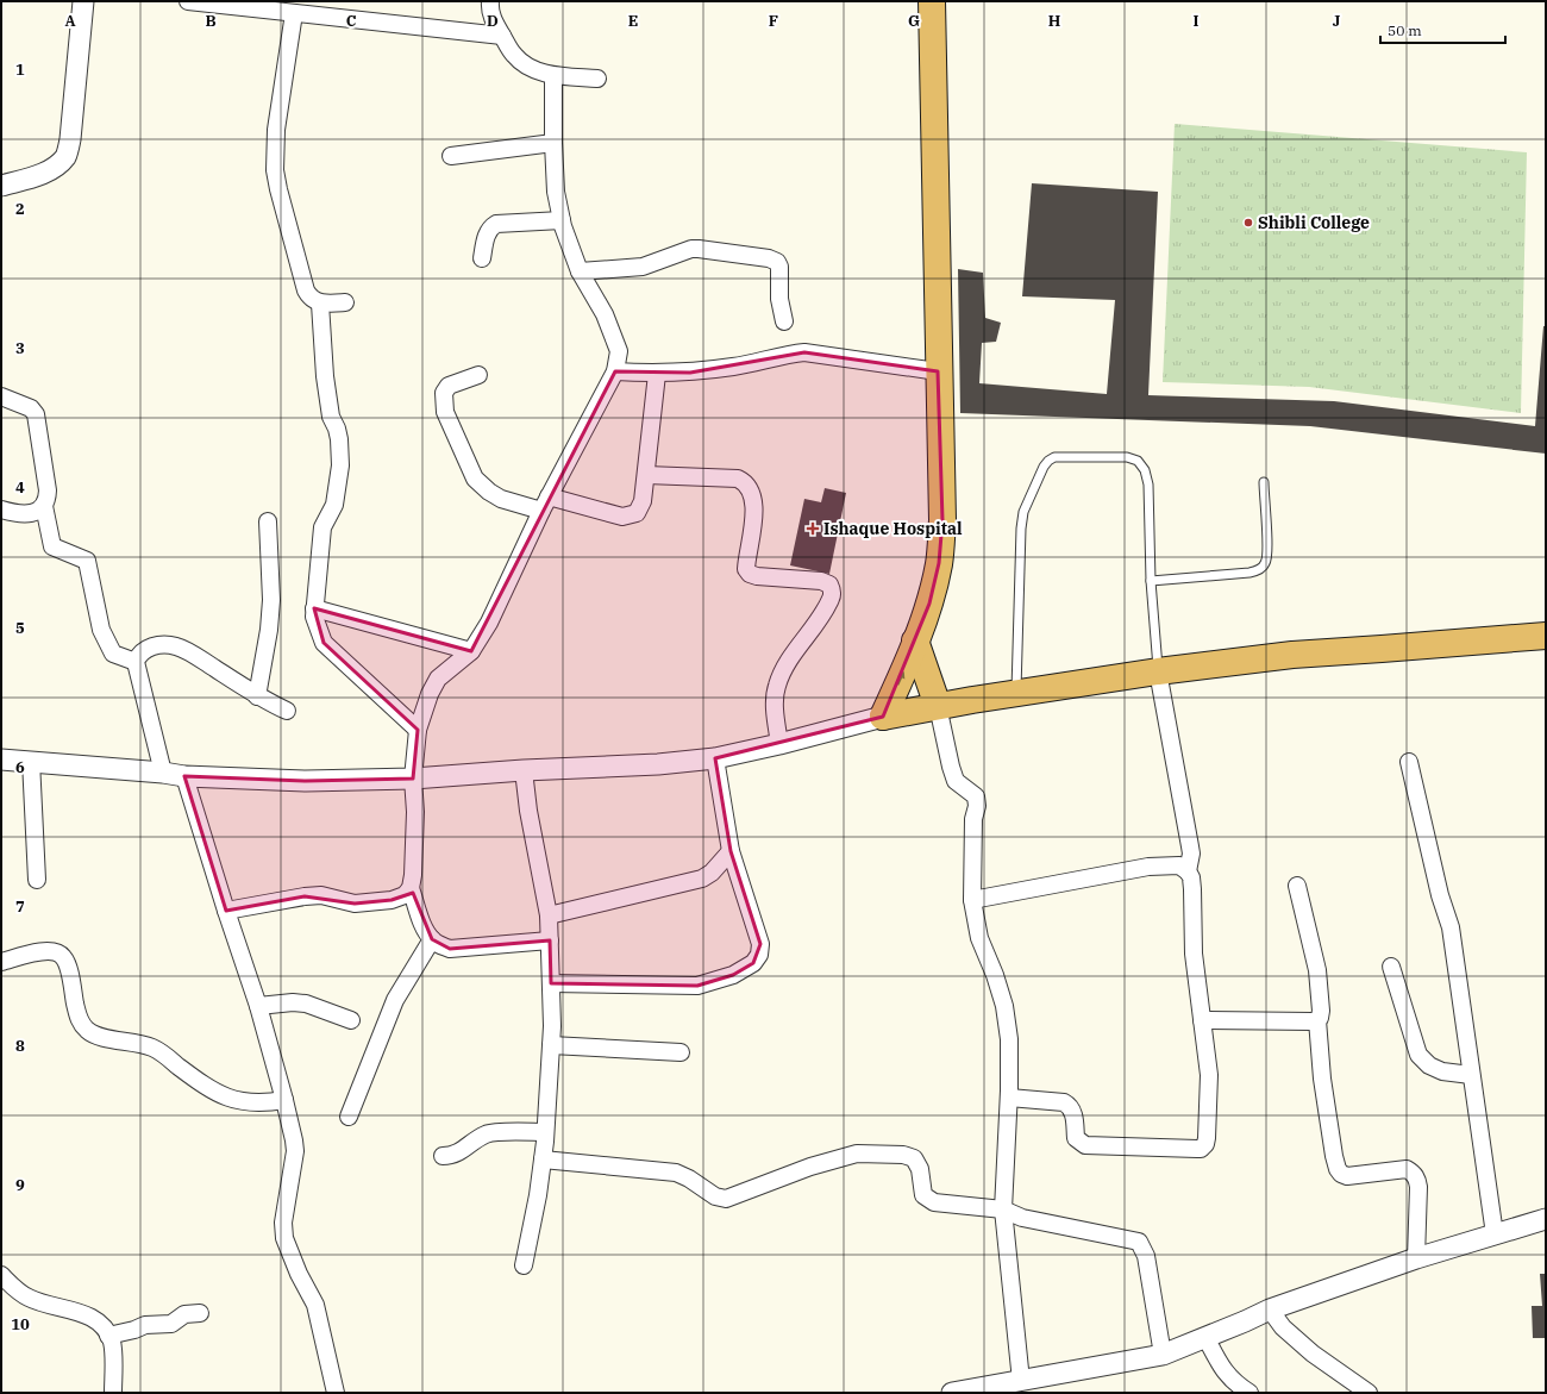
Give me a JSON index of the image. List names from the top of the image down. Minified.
{"places":{"other":["Shibli College"],"health":["Ishaque Hospital"]},"scale_bar":"50 m","grid":{"columns":["A","B","C","D","E","F","G","H","I","J"],"rows":["1","2","3","4","5","6","7","8","9","10"]}}
